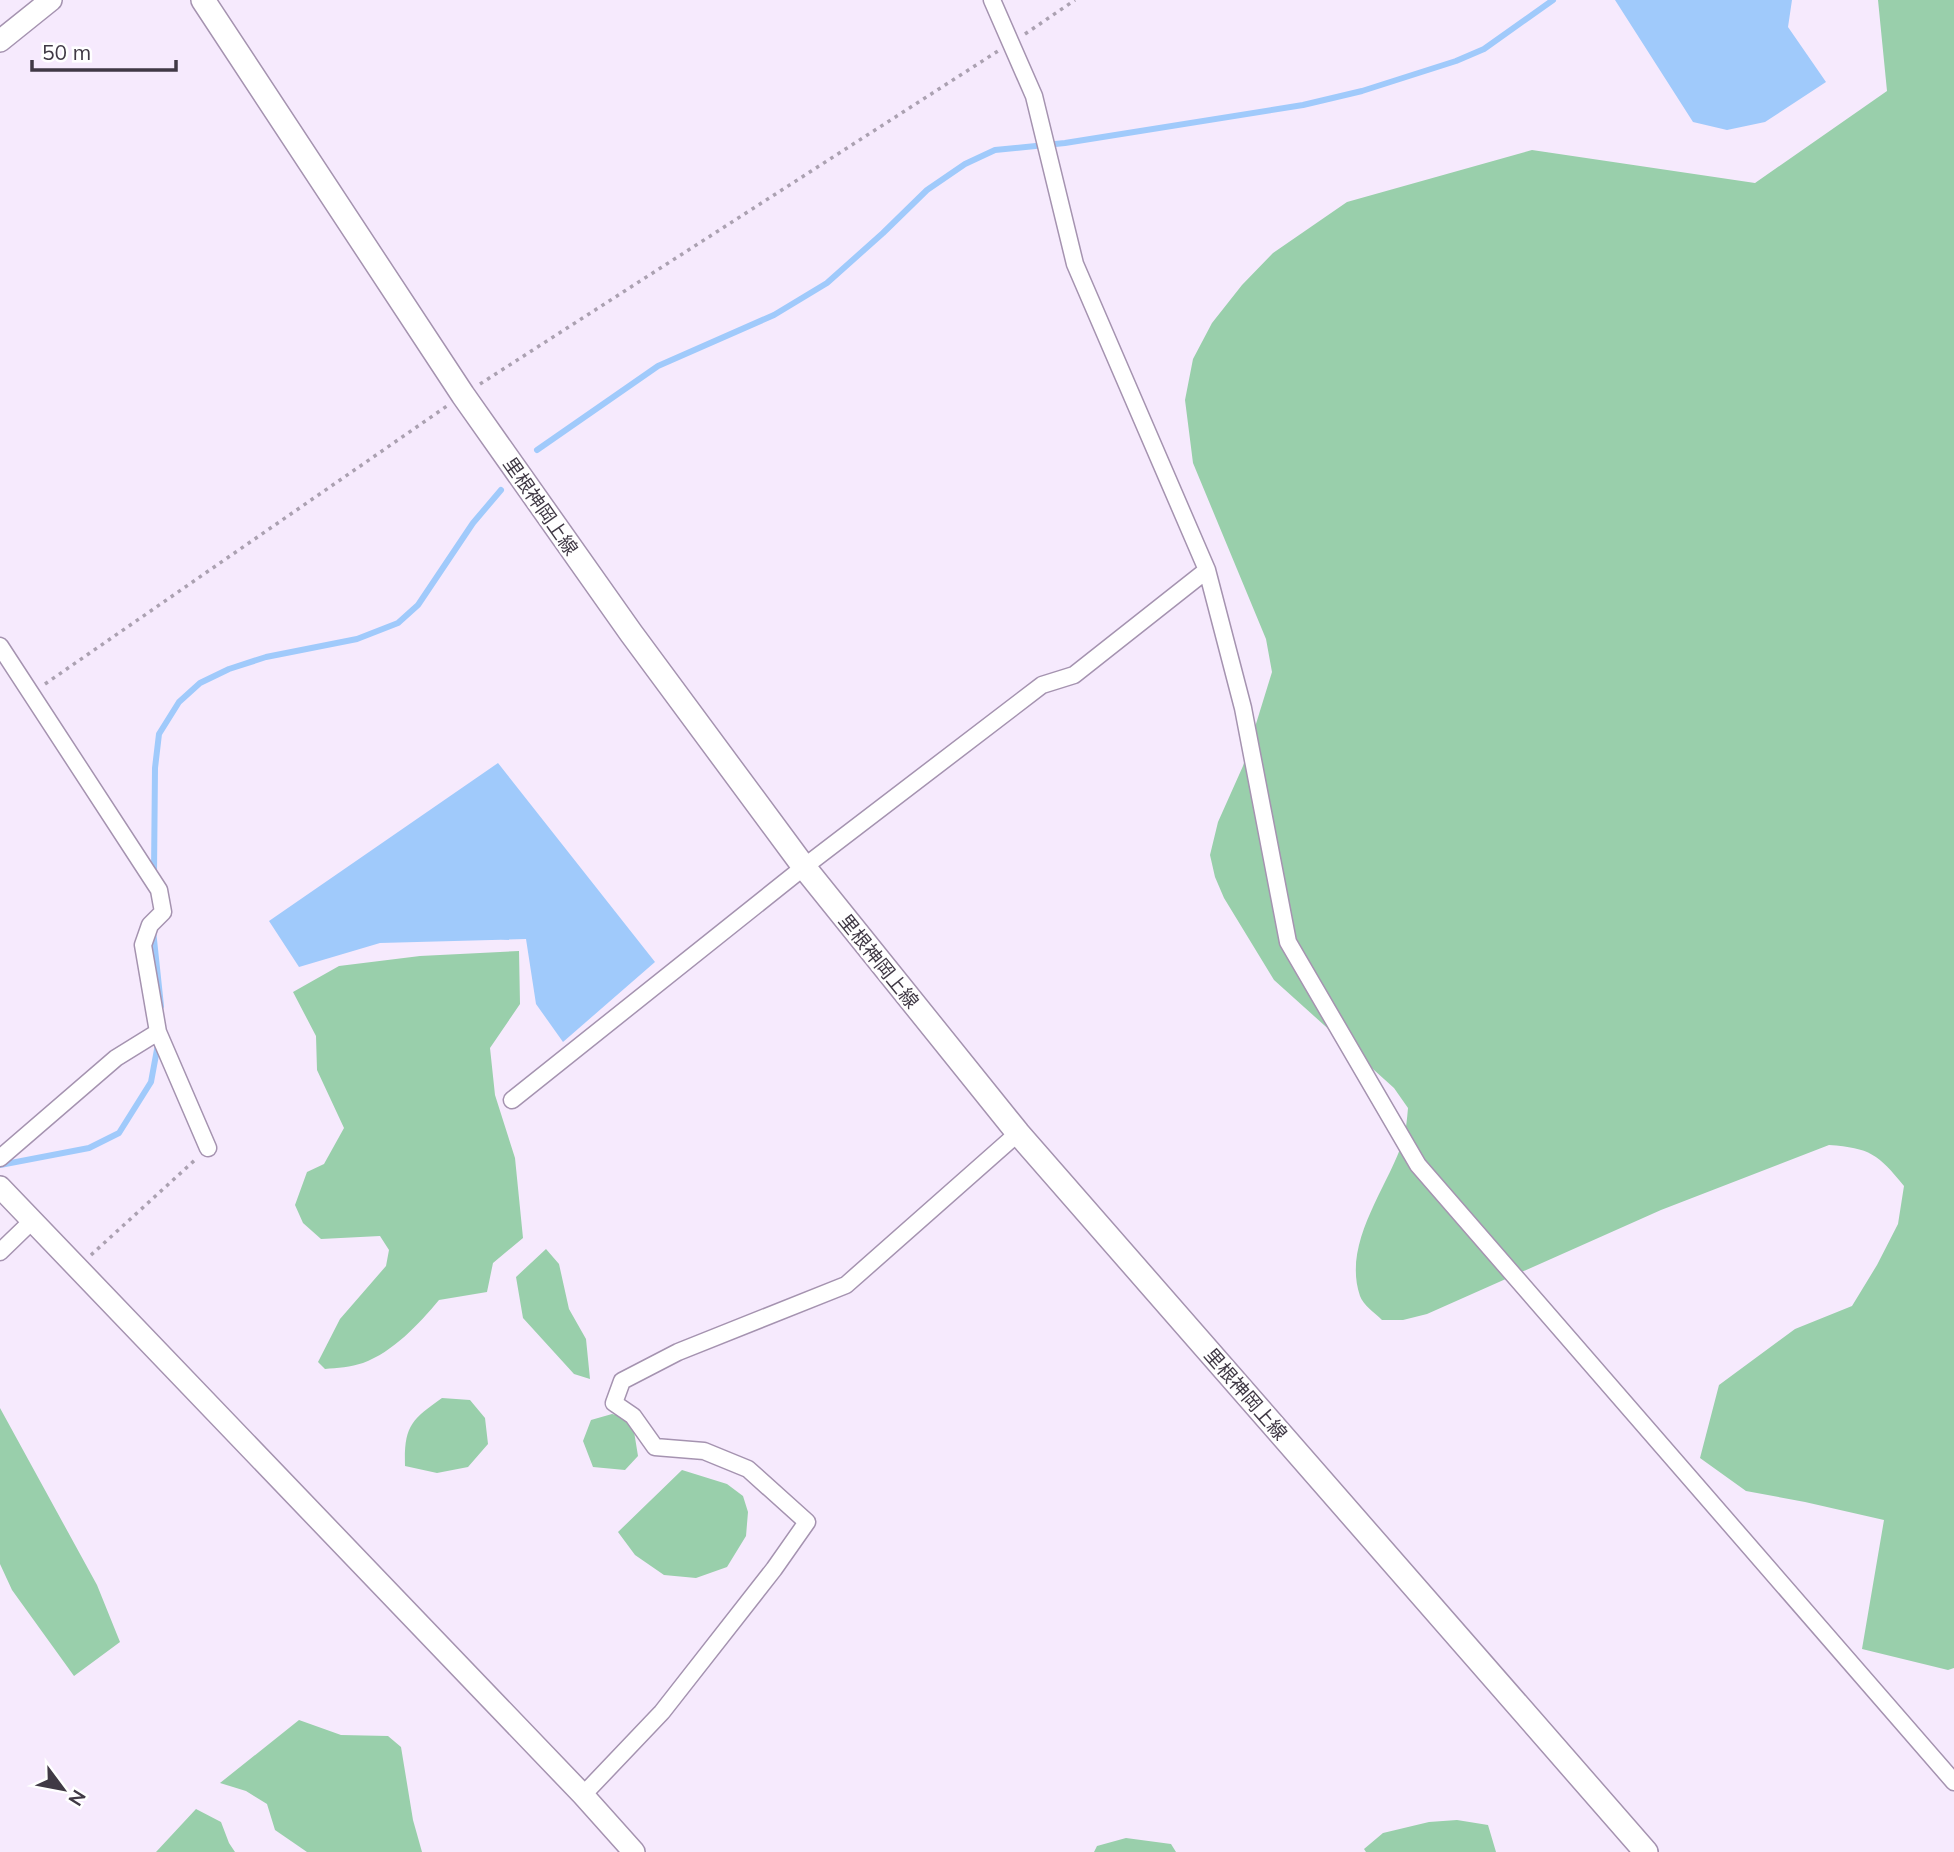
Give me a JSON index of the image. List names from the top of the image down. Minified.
{"streets":{"main road":["里根神岡上線"]},"scale_bar":"50 m","north":"bottom right"}
